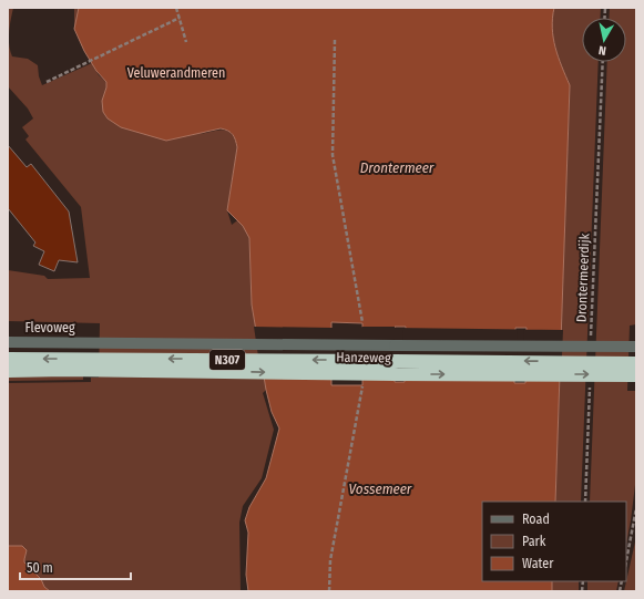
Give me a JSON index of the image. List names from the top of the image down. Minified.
{"streets":{"highway":["Hanzeweg","N307"],"street":["Flevoweg"],"path":["Drontermeerdijk"]},"crossings":[["Flevoweg","Hanzeweg"],["Hanzeweg","N307"]],"water":["Drontermeer","Vossemeer"],"parks":["Veluwerandmeren"],"legend":["Road","Park","Water"],"scale_bar":"50 m","north":"bottom"}
